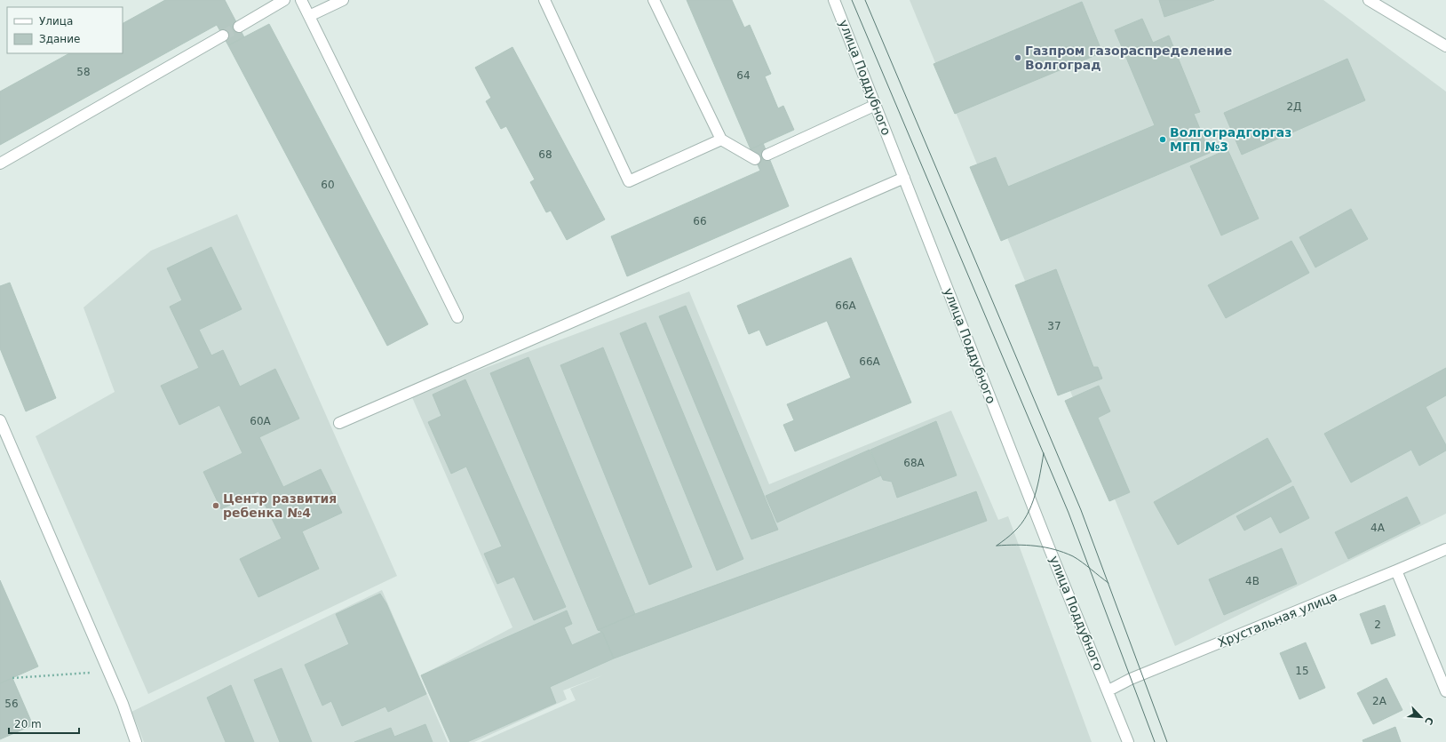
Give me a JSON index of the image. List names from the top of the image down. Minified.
{"streets":{"street":["улица Поддубного","Хрустальная улица"]},"crossings":[["улица Поддубного","Хрустальная улица"]],"places":["Газпром газораспределение Волгоград","Волгоградгоргаз МГП №3","Центр развития ребенка №4"],"house_numbers":["58","64","2Д","68","60","66","66А","37","66А","60А","68А","4А","4В","2","15","2А","56"],"legend":["Улица","Здание"],"scale_bar":"20 m","north":"bottom right"}
